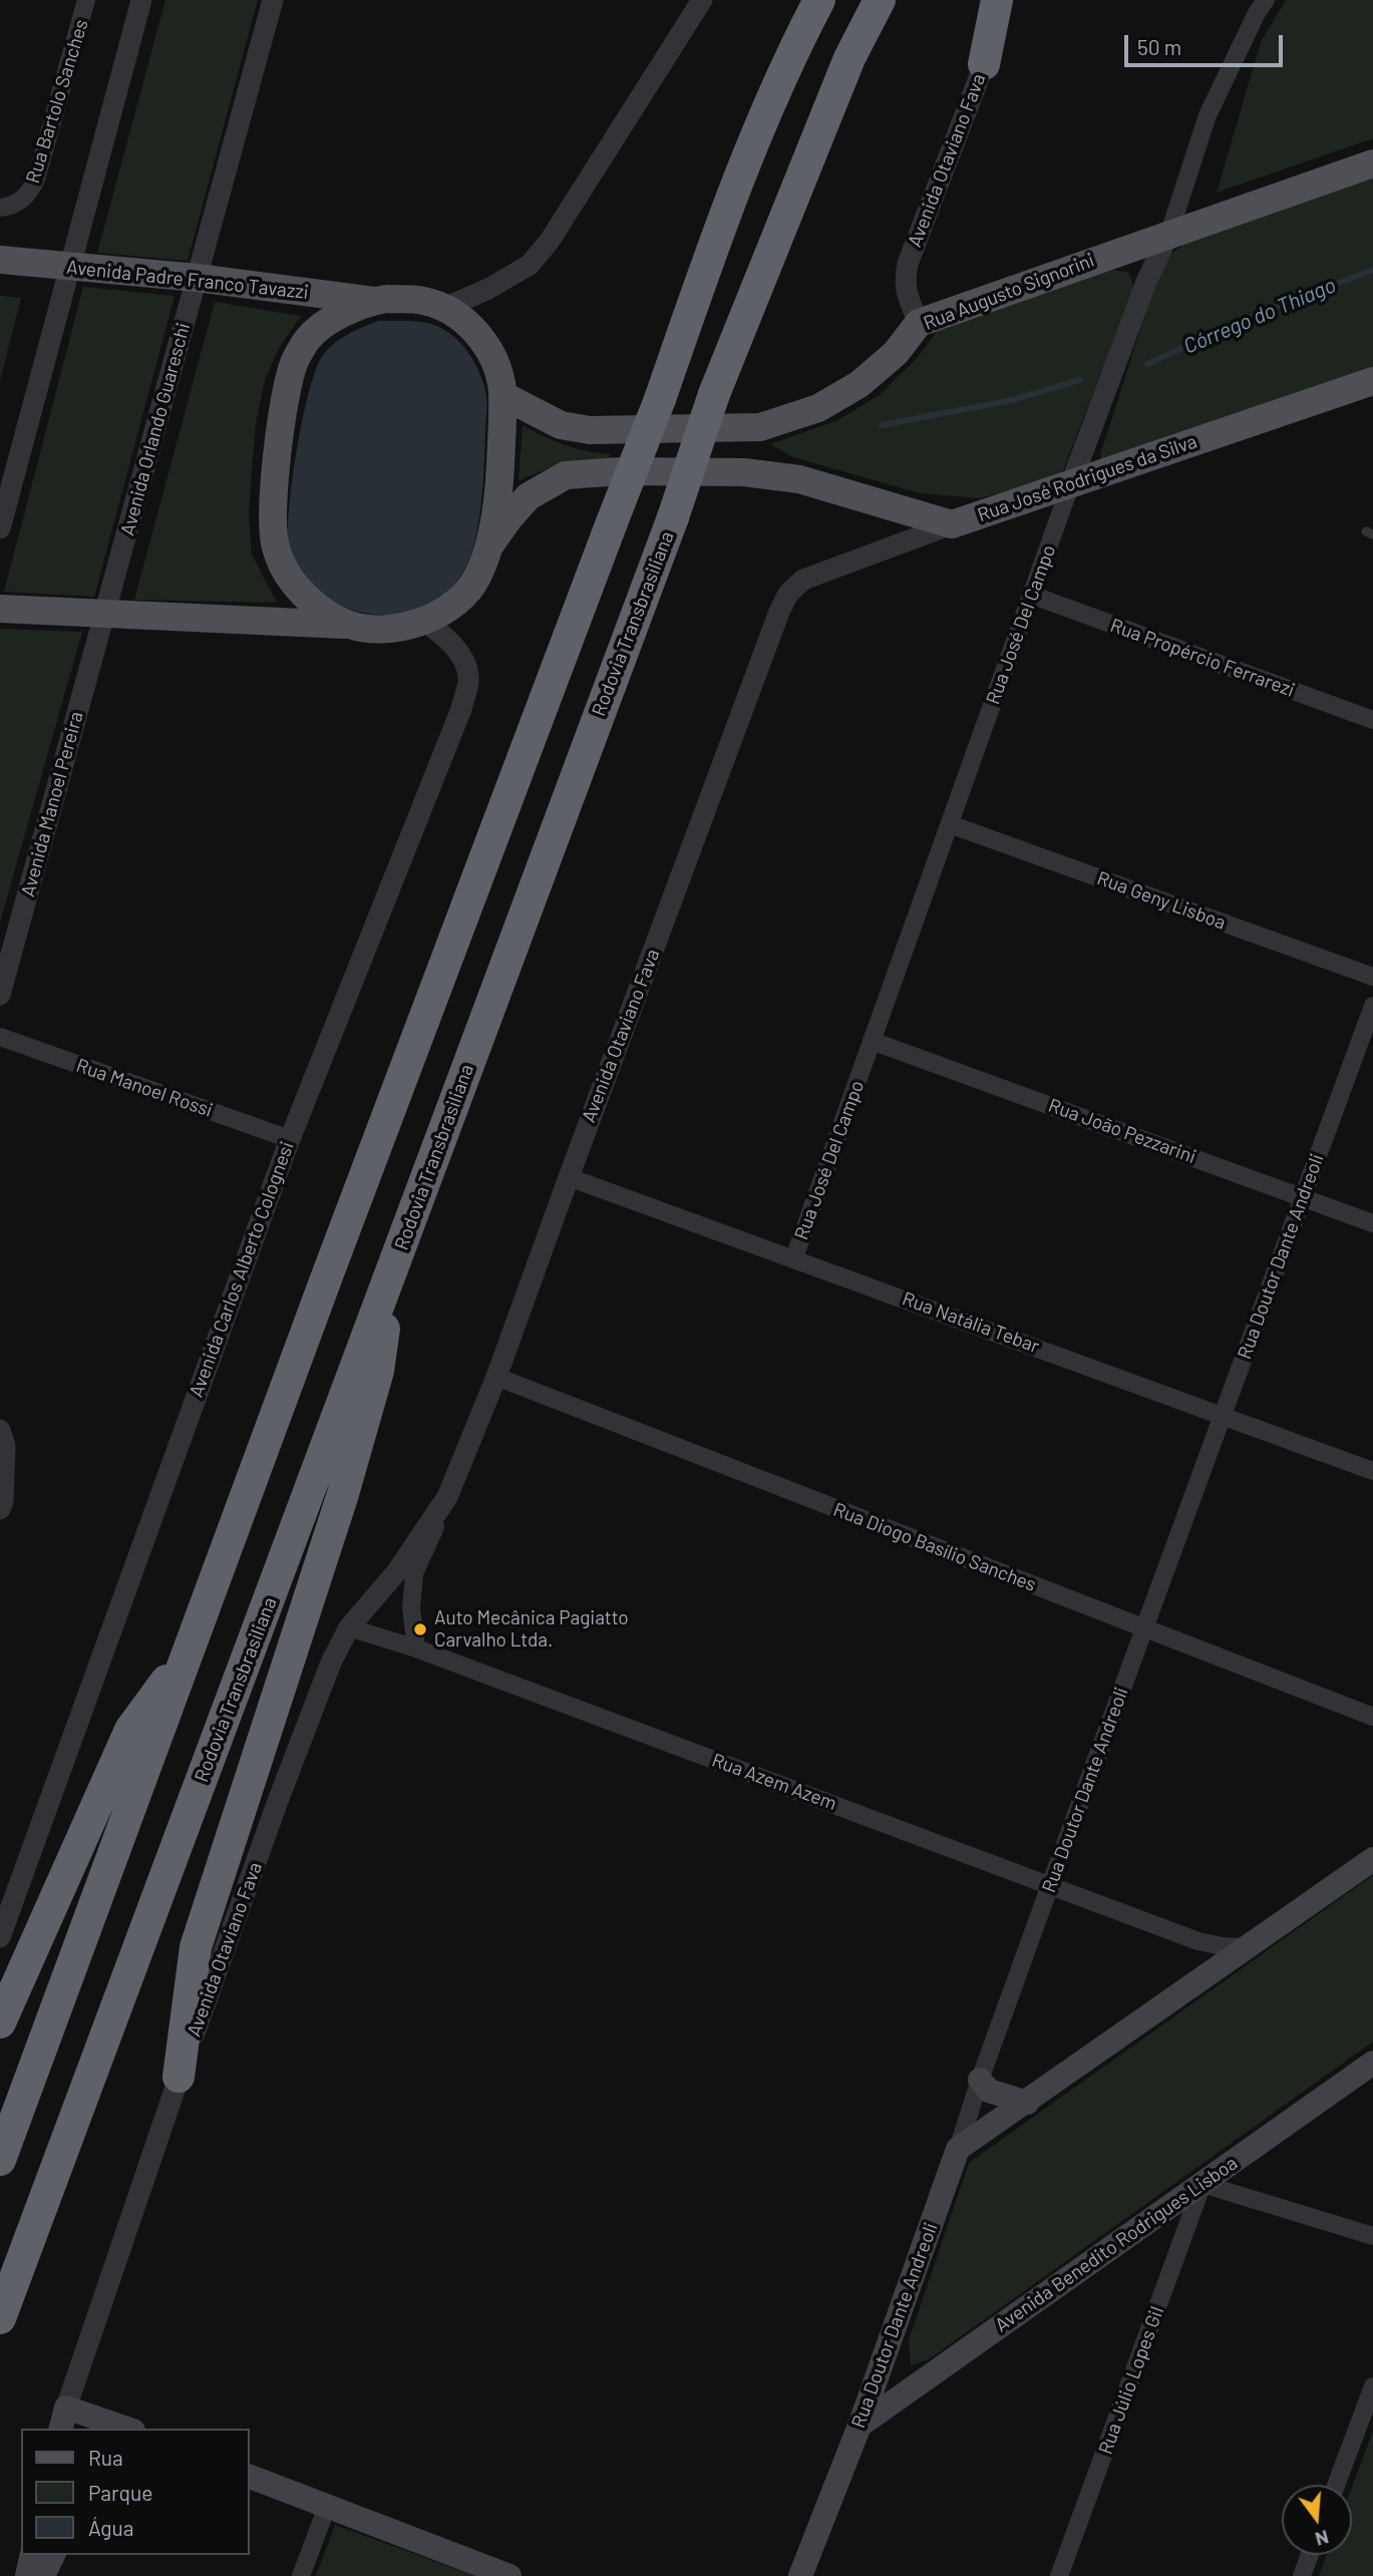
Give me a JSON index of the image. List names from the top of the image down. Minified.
{"streets":{"highway":["Rodovia Transbrasiliana"],"main road":["Avenida Padre Franco Tavazzi","Rua Augusto Signorini","Rua José Rodrigues da Silva","Rua Doutor Dante Andreoli","Avenida Benedito Rodrigues Lisboa"],"street":["Rua Bartolo Sanches","Avenida Otaviano Fava","Avenida Orlando Guareschi","Rua José Del Campo","Rua Propércio Ferrarezi","Avenida Manoel Pereira","Rua Geny Lisboa","Rua Manoel Rossi","Rua João Pezzarini","Avenida Carlos Alberto Colognesi","Rua Natália Tebar","Rua Diogo Basílio Sanches","Rua Azem Azem","Rua Júlio Lopes Gil"]},"crossings":[["Avenida Otaviano Fava","Rua Augusto Signorini"],["Avenida Otaviano Fava","Rua José Rodrigues da Silva"],["Avenida Otaviano Fava","Rua Natália Tebar"],["Avenida Otaviano Fava","Rua Diogo Basílio Sanches"],["Avenida Otaviano Fava","Rua Azem Azem"],["Avenida Padre Franco Tavazzi","Avenida Orlando Guareschi"],["Rua Augusto Signorini","Rua José Del Campo"],["Avenida Orlando Guareschi","Avenida Manoel Pereira"],["Rua José Rodrigues da Silva","Rua José Del Campo"],["Rua José Del Campo","Rua Propércio Ferrarezi"],["Rua José Del Campo","Rua Geny Lisboa"],["Rua José Del Campo","Rua João Pezzarini"],["Rua José Del Campo","Rua Natália Tebar"],["Rua Manoel Rossi","Avenida Carlos Alberto Colognesi"],["Rua João Pezzarini","Rua Doutor Dante Andreoli"],["Rua Doutor Dante Andreoli","Rua Natália Tebar"],["Rua Doutor Dante Andreoli","Rua Diogo Basílio Sanches"],["Rua Doutor Dante Andreoli","Rua Azem Azem"],["Rua Doutor Dante Andreoli","Avenida Benedito Rodrigues Lisboa"],["Avenida Benedito Rodrigues Lisboa","Rua Júlio Lopes Gil"]],"water":["Córrego do Thiago"],"places":["Auto Mecânica Pagiatto Carvalho Ltda."],"legend":["Rua","Parque","Água"],"scale_bar":"50 m","north":"bottom"}
